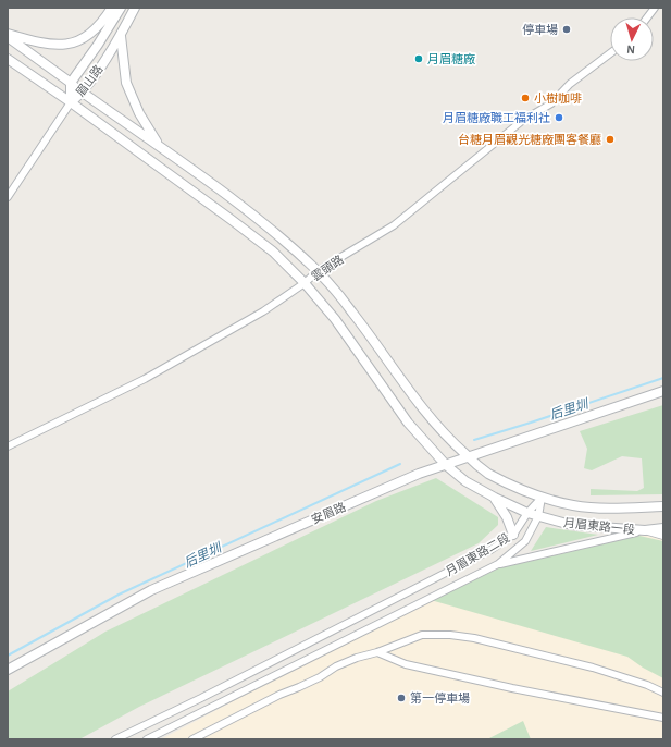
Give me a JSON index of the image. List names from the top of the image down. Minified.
{"streets":{"street":["眉山路","雲頭路","安眉路","月眉東路一段","月眉東路二段"]},"crossings":[["眉山路","月眉東路一段"],["雲頭路","月眉東路一段"],["安眉路","月眉東路一段"],["月眉東路一段","月眉東路二段"]],"water":["后里圳"],"places":["停車場","月眉糖廠","小樹咖啡","月眉糖廠職工福利社","台糖月眉觀光糖廠團客餐廳","第一停車場"],"north":"bottom"}
